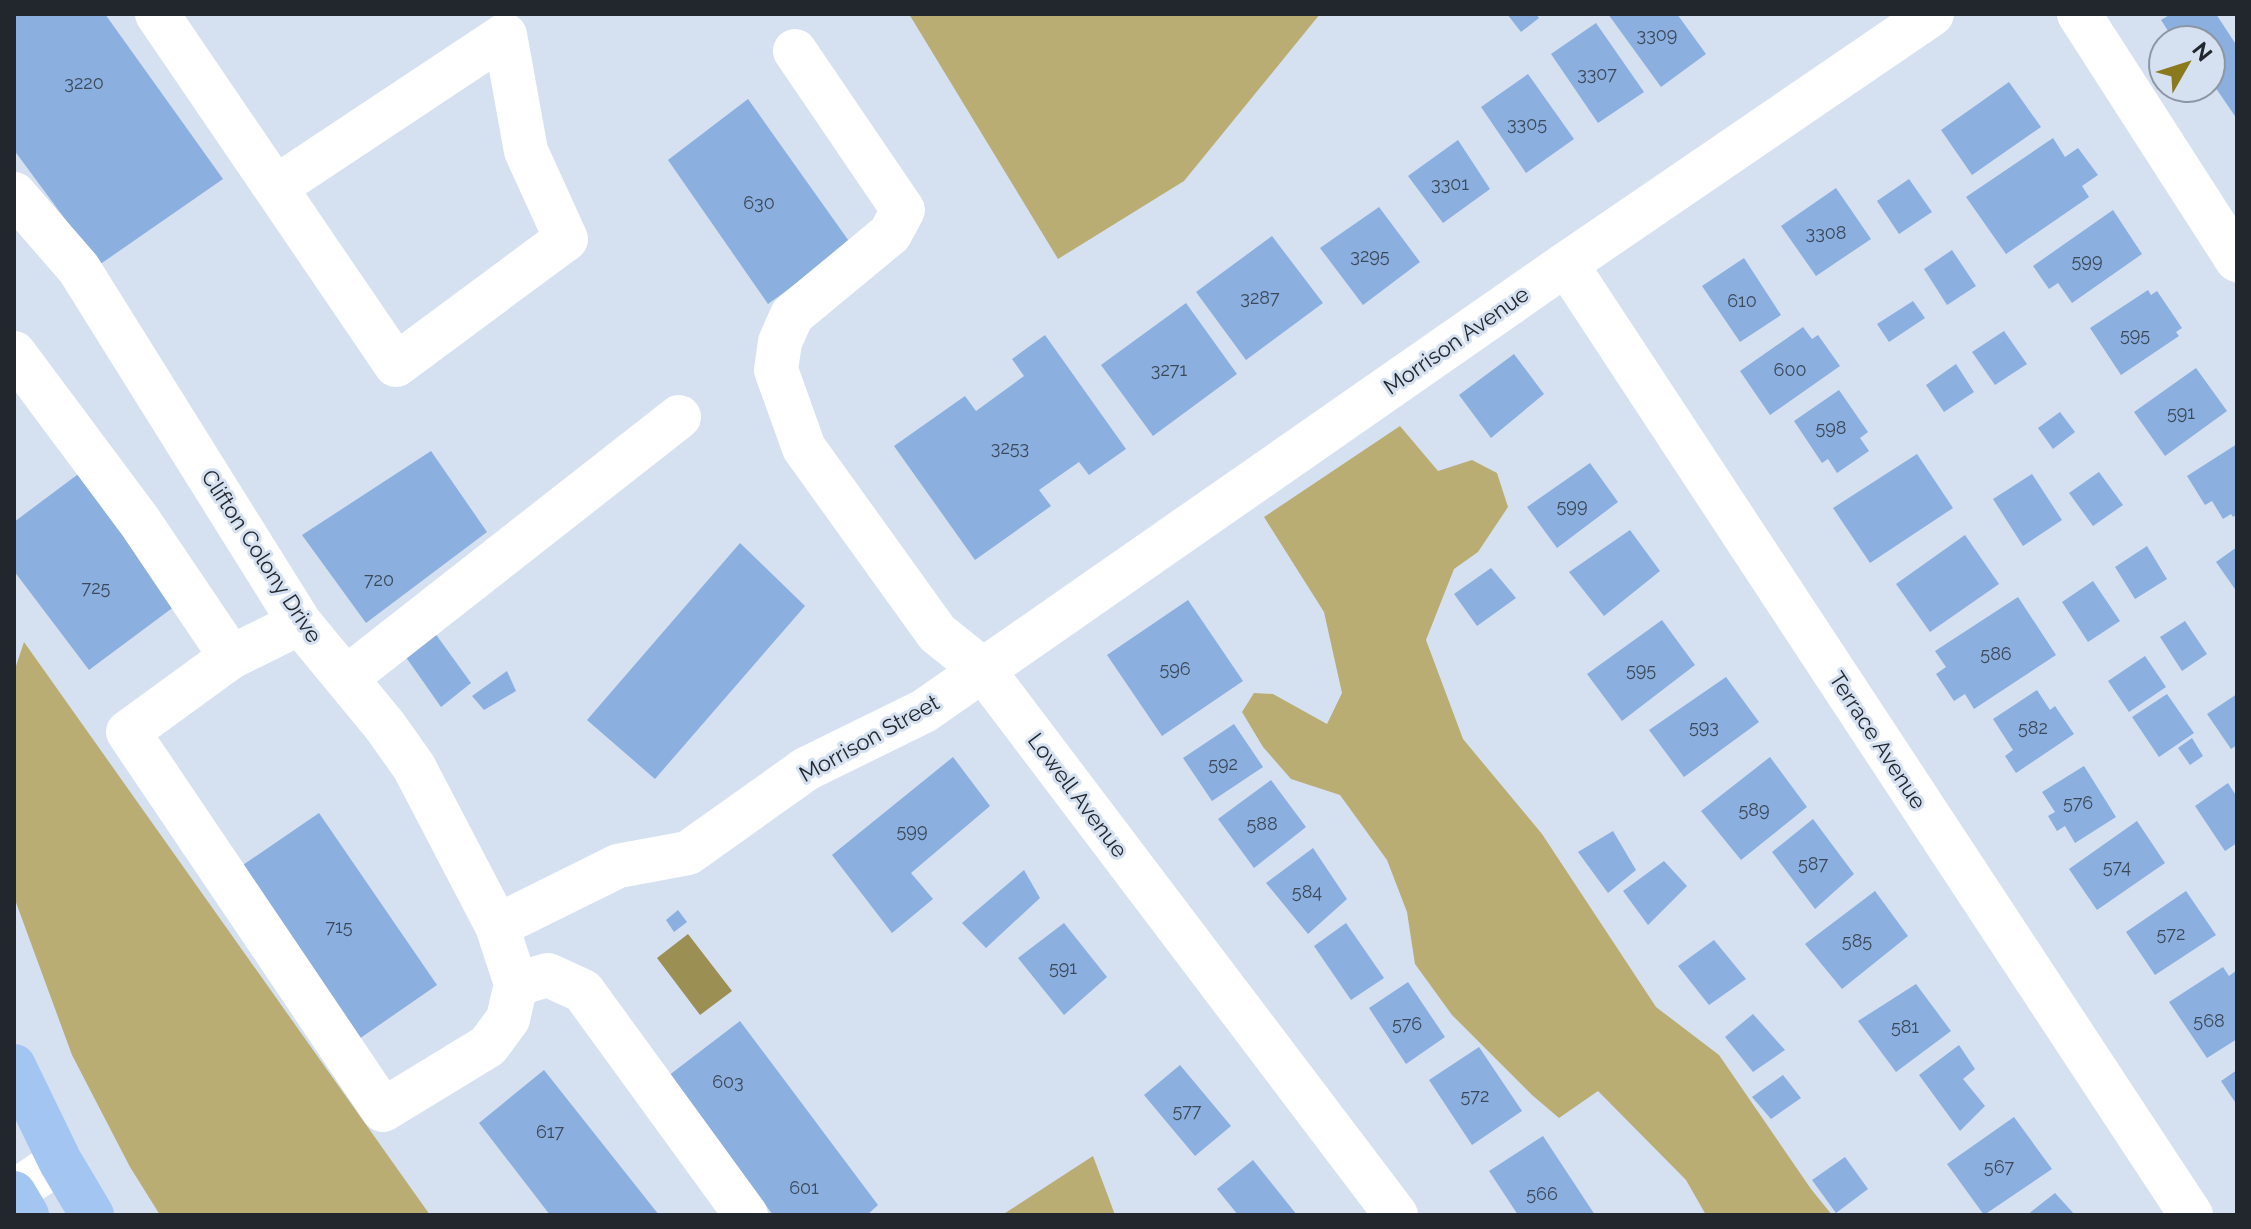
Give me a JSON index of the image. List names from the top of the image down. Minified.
{"streets":{"street":["Morrison Avenue","Clifton Colony Drive","Morrison Street","Terrace Avenue","Lowell Avenue"]},"crossings":[["Morrison Avenue","Morrison Street"],["Morrison Avenue","Terrace Avenue"],["Morrison Avenue","Lowell Avenue"],["Clifton Colony Drive","Morrison Street"],["Morrison Street","Lowell Avenue"]],"house_numbers":["3309","3307","3220","3305","3301","630","3308","3295","599","3287","610","595","3271","600","591","598","3253","599","720","725","586","596","595","593","582","592","576","589","588","599","587","574","584","715","572","585","591","568","576","581","603","572","577","617","567","601","566"],"north":"top right"}
